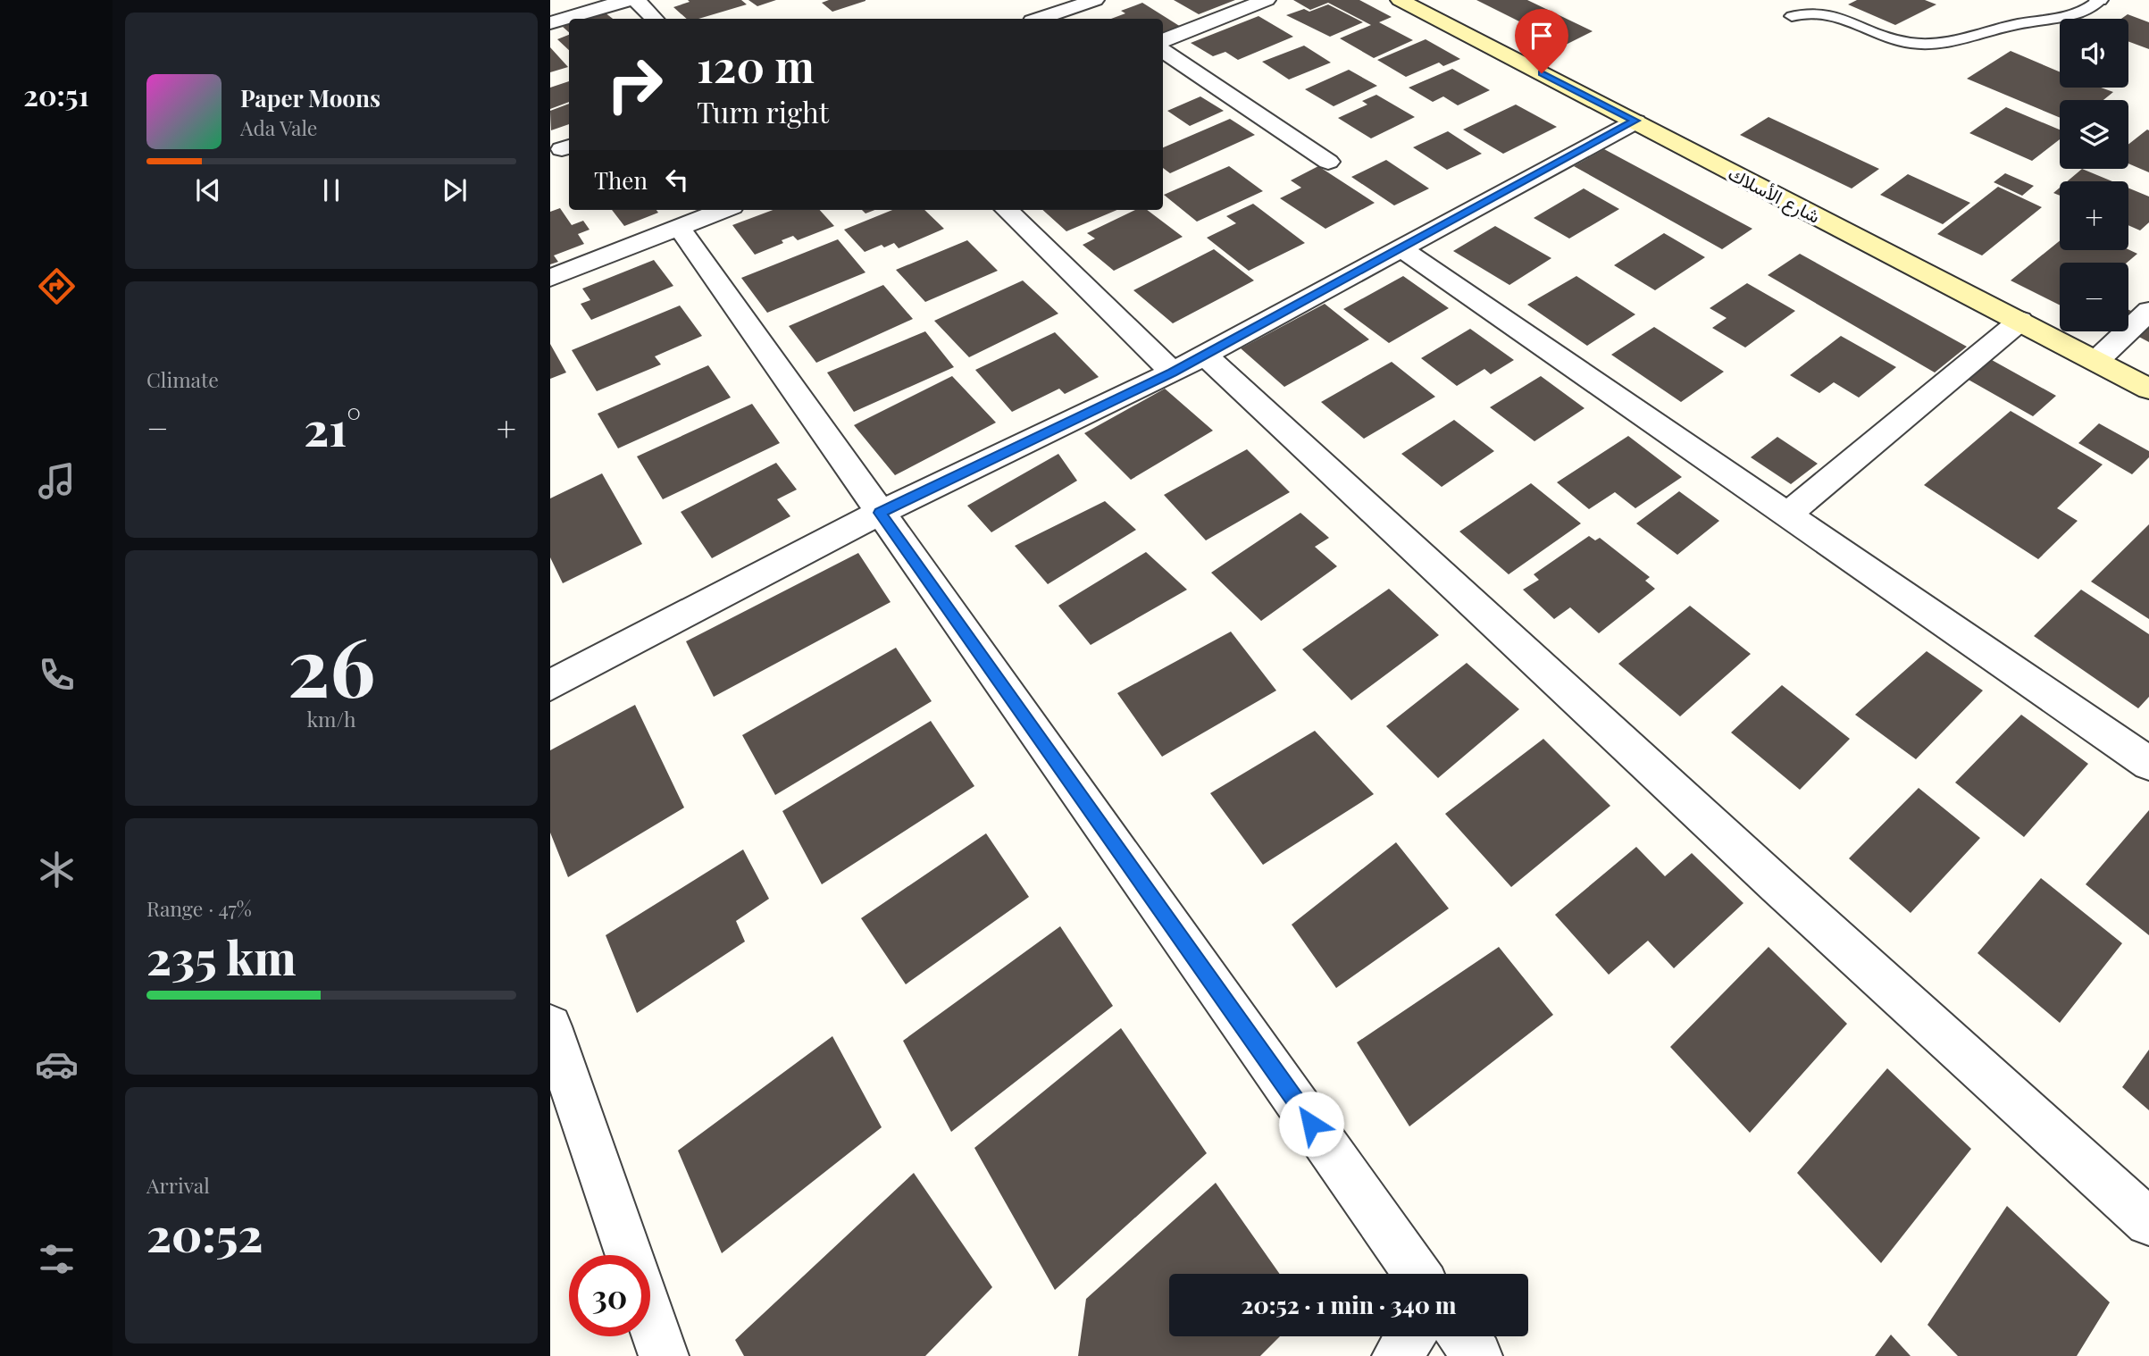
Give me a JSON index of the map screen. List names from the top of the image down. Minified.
{"streets":{"street":["شارع الأسلاك"]},"page":{"tabs":"20:51","map_buttons":["+","−"],"turn":["120 m","Turn right"],"song":["Paper Moons","Ada Vale"],"then":"Then","tile":["Climate",["26","km/h"],["Range · 47%","235 km"],["Arrival","20:52"]],"heat":["−","21°","+"],"limit":"30","trip":"20:52 · 1 min · 340 m"}}
